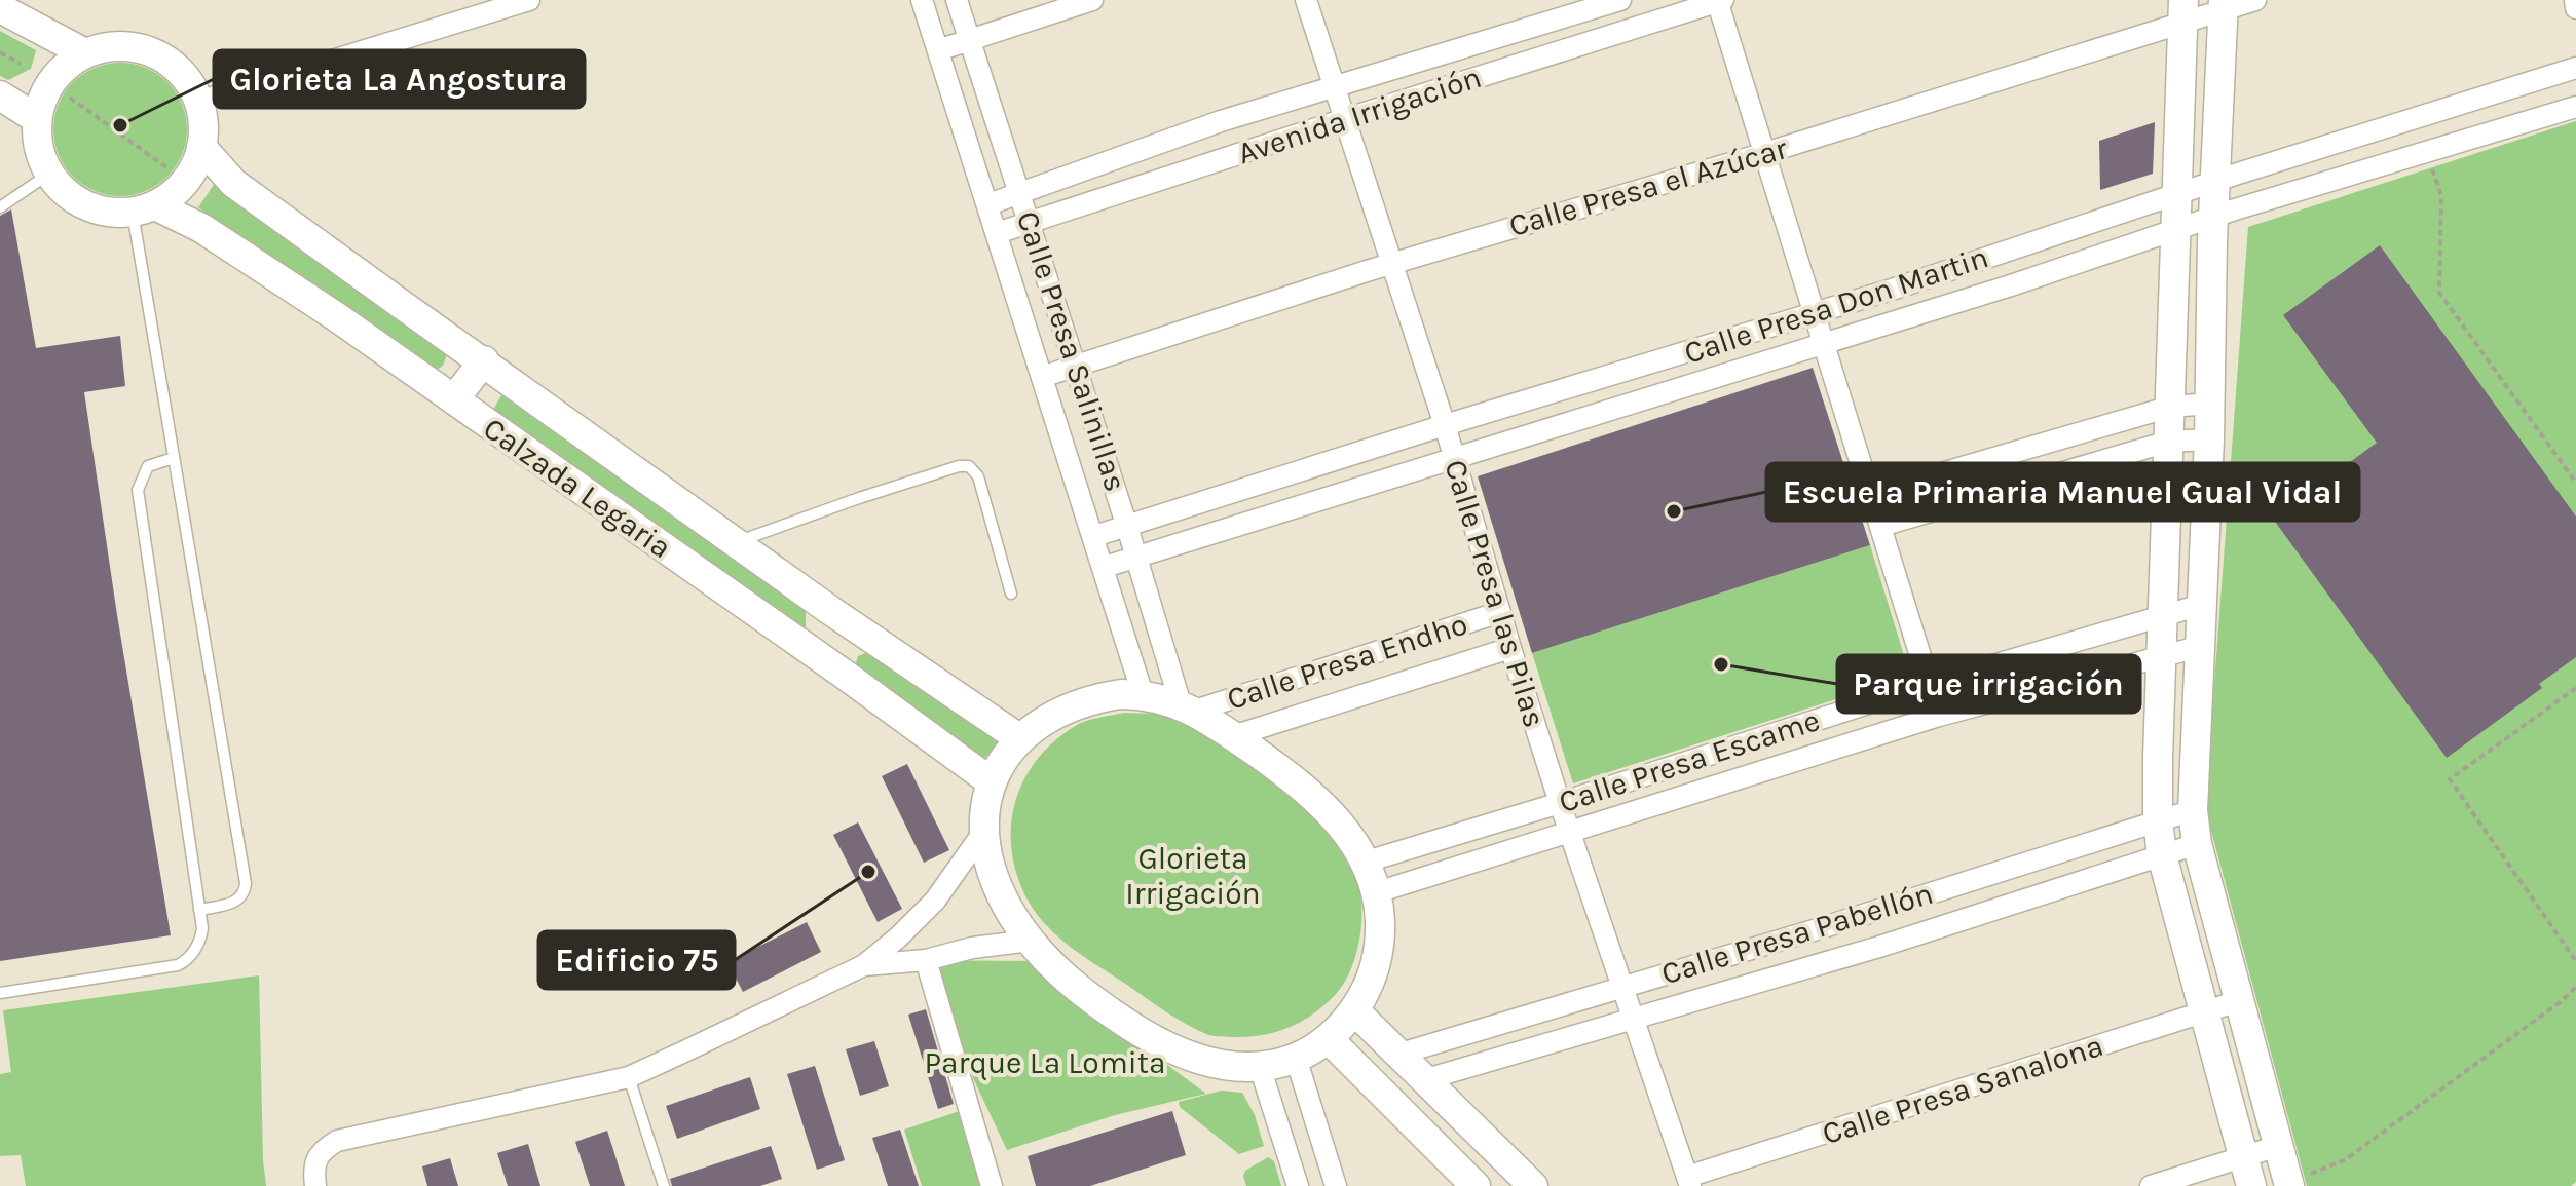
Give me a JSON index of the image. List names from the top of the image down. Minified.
{"streets":{"main road":["Calzada Legaria"],"street":["Avenida Irrigación","Calle Presa el Azúcar","Calle Presa Don Martin","Calle Presa Salinillas","Calle Presa las Pilas","Calle Presa Endho","Calle Presa Escame","Calle Presa Pabellón","Calle Presa Sanalona"]},"crossings":[["Avenida Irrigación","Calle Presa Salinillas"],["Avenida Irrigación","Calle Presa las Pilas"],["Calle Presa el Azúcar","Calle Presa Salinillas"],["Calle Presa el Azúcar","Calle Presa las Pilas"],["Calle Presa Don Martin","Calle Presa Salinillas"],["Calle Presa Don Martin","Calle Presa las Pilas"],["Calle Presa Salinillas","Calle Presa Endho"],["Calle Presa las Pilas","Calle Presa Endho"],["Calle Presa las Pilas","Calle Presa Escame"],["Calle Presa las Pilas","Calle Presa Pabellón"],["Calle Presa las Pilas","Calle Presa Sanalona"]],"parks":["Glorieta Irrigación","Parque La Lomita"],"places":["Glorieta La Angostura","Escuela Primaria Manuel Gual Vidal","Parque irrigación","Edificio 75"]}
